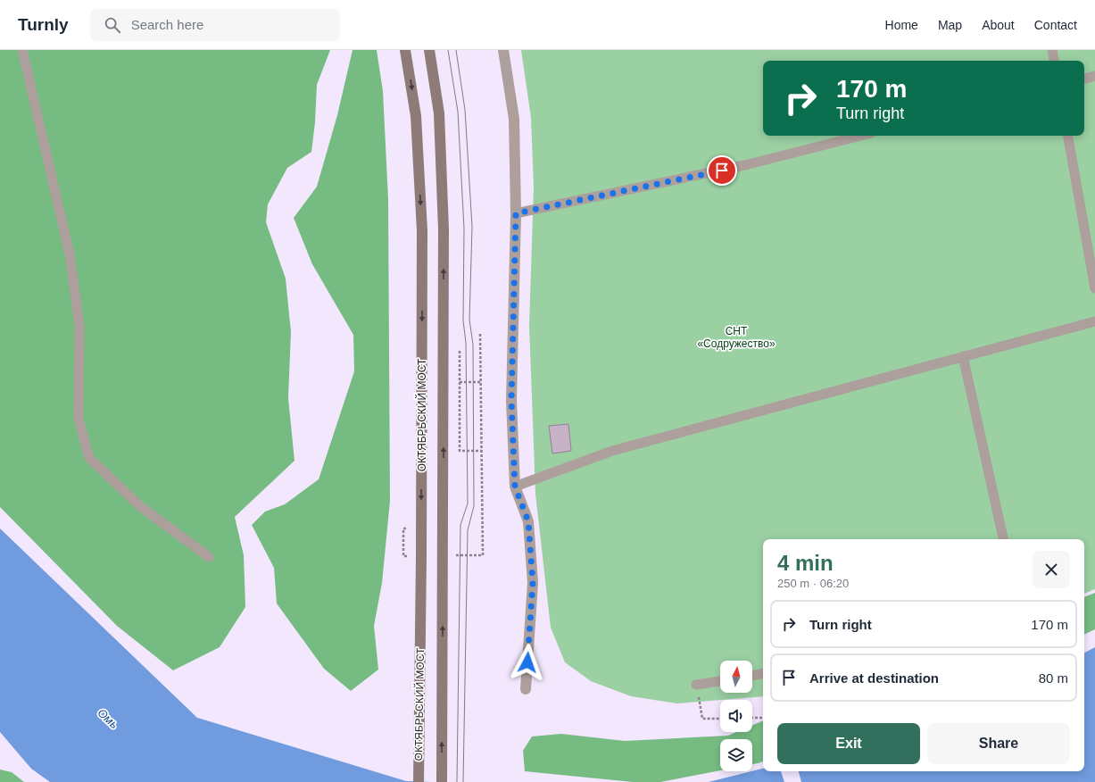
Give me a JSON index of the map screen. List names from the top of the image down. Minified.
{"streets":{"main road":["ОКТЯБРЬСКИЙ МОСТ"]},"water":["Омь"],"parks":["СНТ «Содружество»"],"north":"top","page":{"header":"Turnly","search":"Search here","nav":["Home","Map","About","Contact"],"turn":["170 m","Turn right"],"heading":["4 min","250 m · 06:20"],"list":[{"name":"Turn right","value":"170 m"},{"name":"Arrive at destination","value":"80 m"}],"buttons":["Exit","Share"]}}
